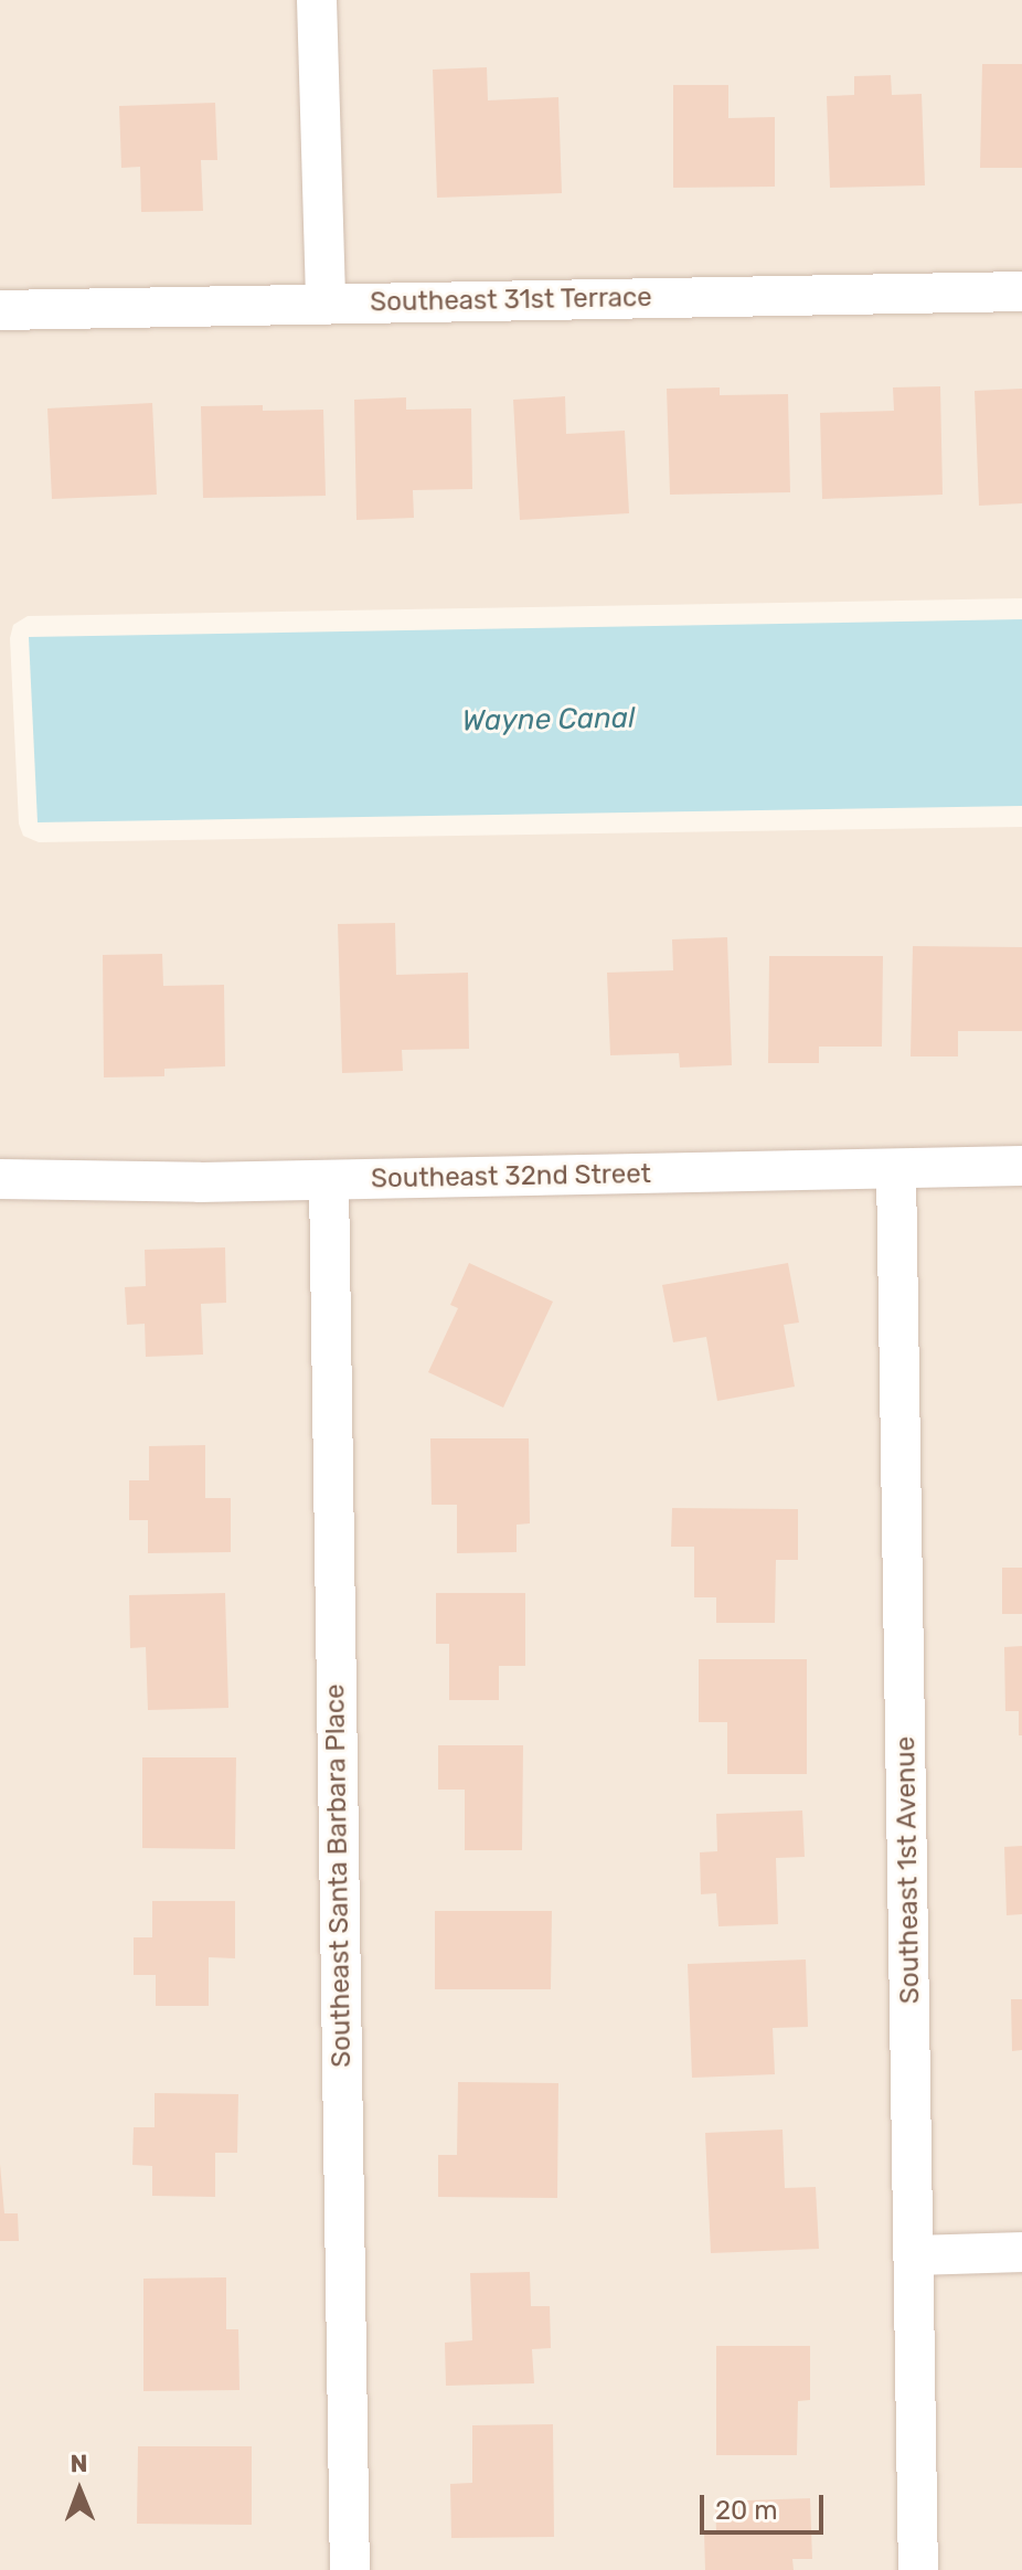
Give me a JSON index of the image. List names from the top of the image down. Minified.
{"streets":{"street":["Southeast 31st Terrace","Southeast 32nd Street","Southeast 1st Avenue","Southeast Santa Barbara Place"]},"crossings":[["Southeast 32nd Street","Southeast 1st Avenue"],["Southeast 32nd Street","Southeast Santa Barbara Place"]],"water":["Wayne Canal"],"scale_bar":"20 m","north":"top"}
